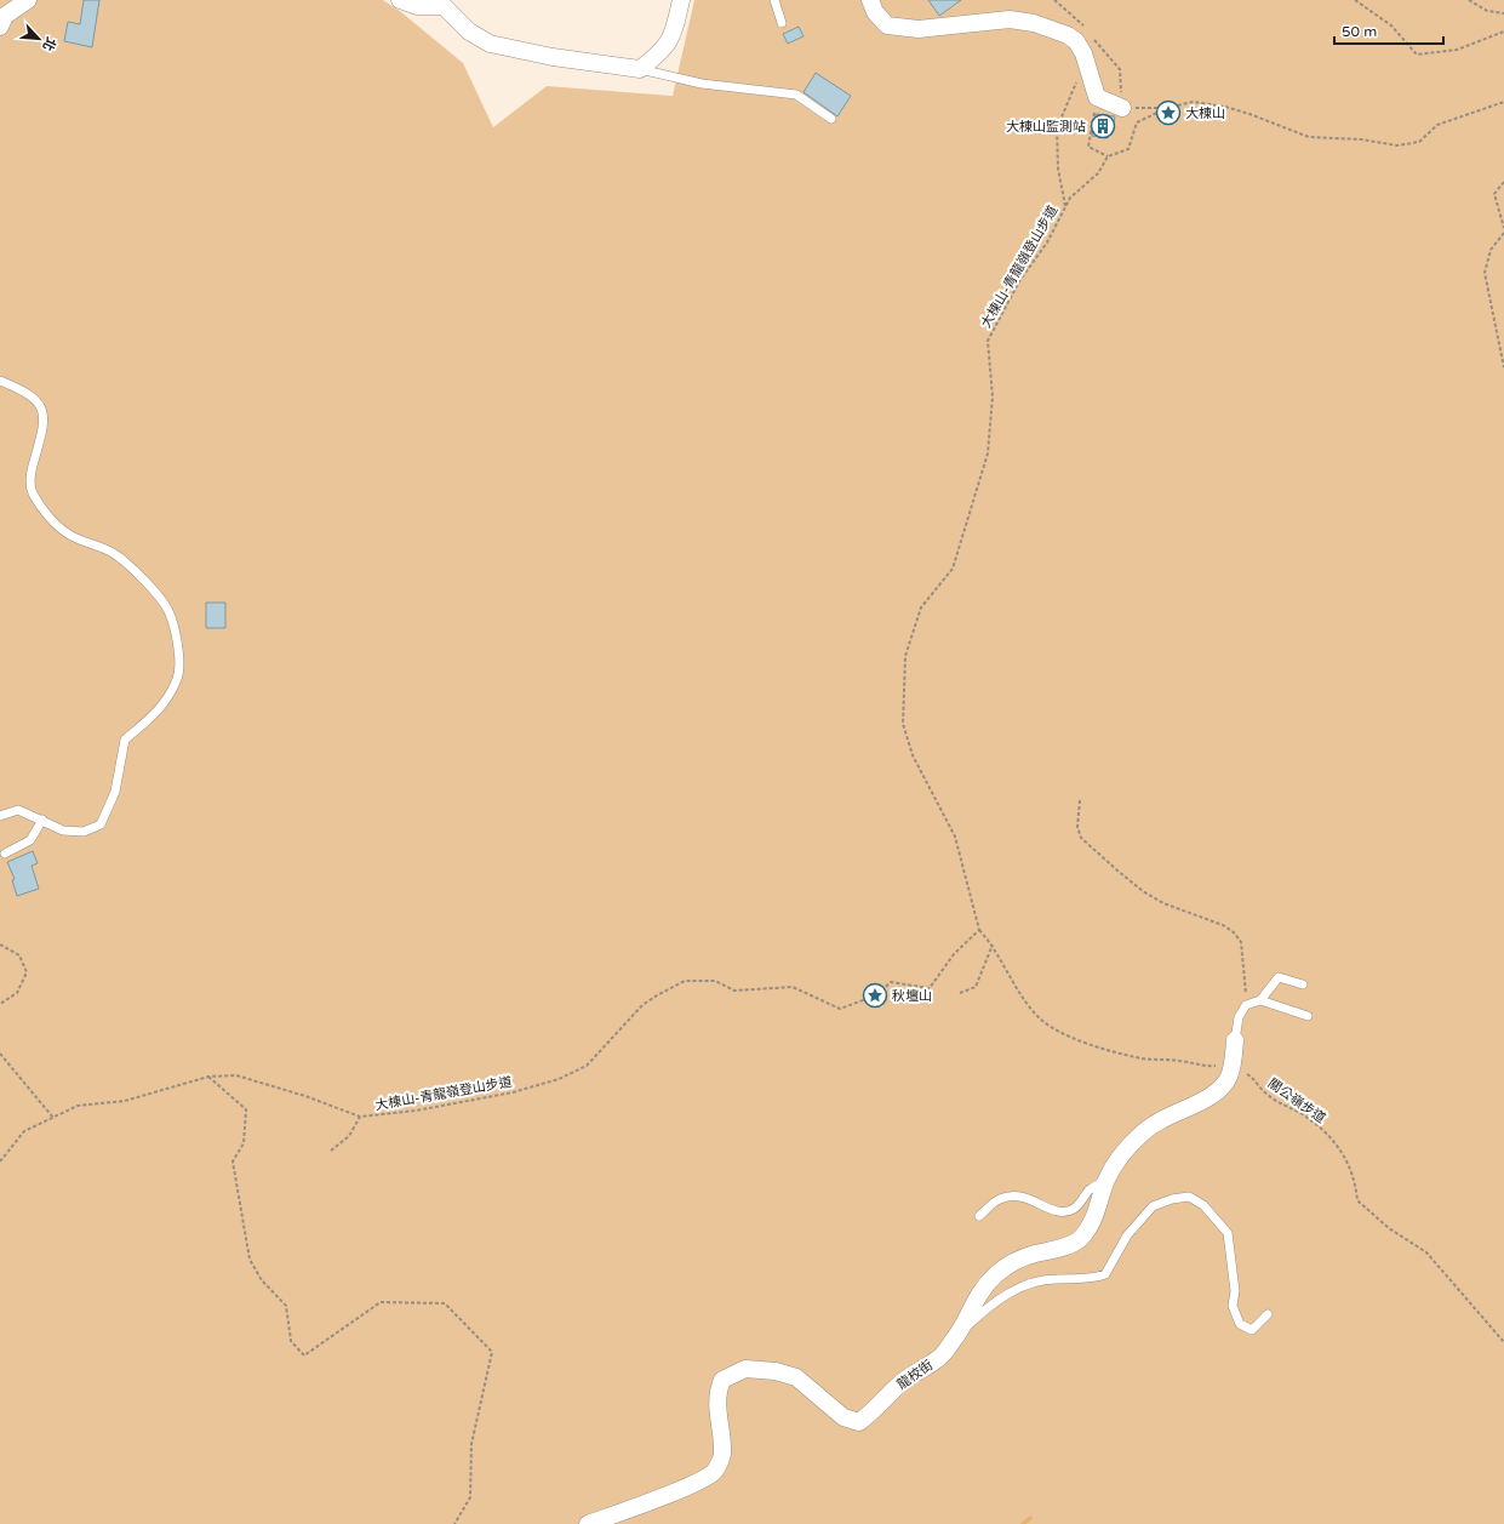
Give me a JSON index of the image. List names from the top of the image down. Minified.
{"streets":{"street":["龍校街"],"path":["大棟山-青龍嶺登山步道","關公嶺步道"]},"crossings":[["關公嶺步道","龍校街"]],"places":{"place":["大棟山","秋壇山"],"building":["大棟山監測站"]},"scale_bar":"50 m","north":"bottom right"}
